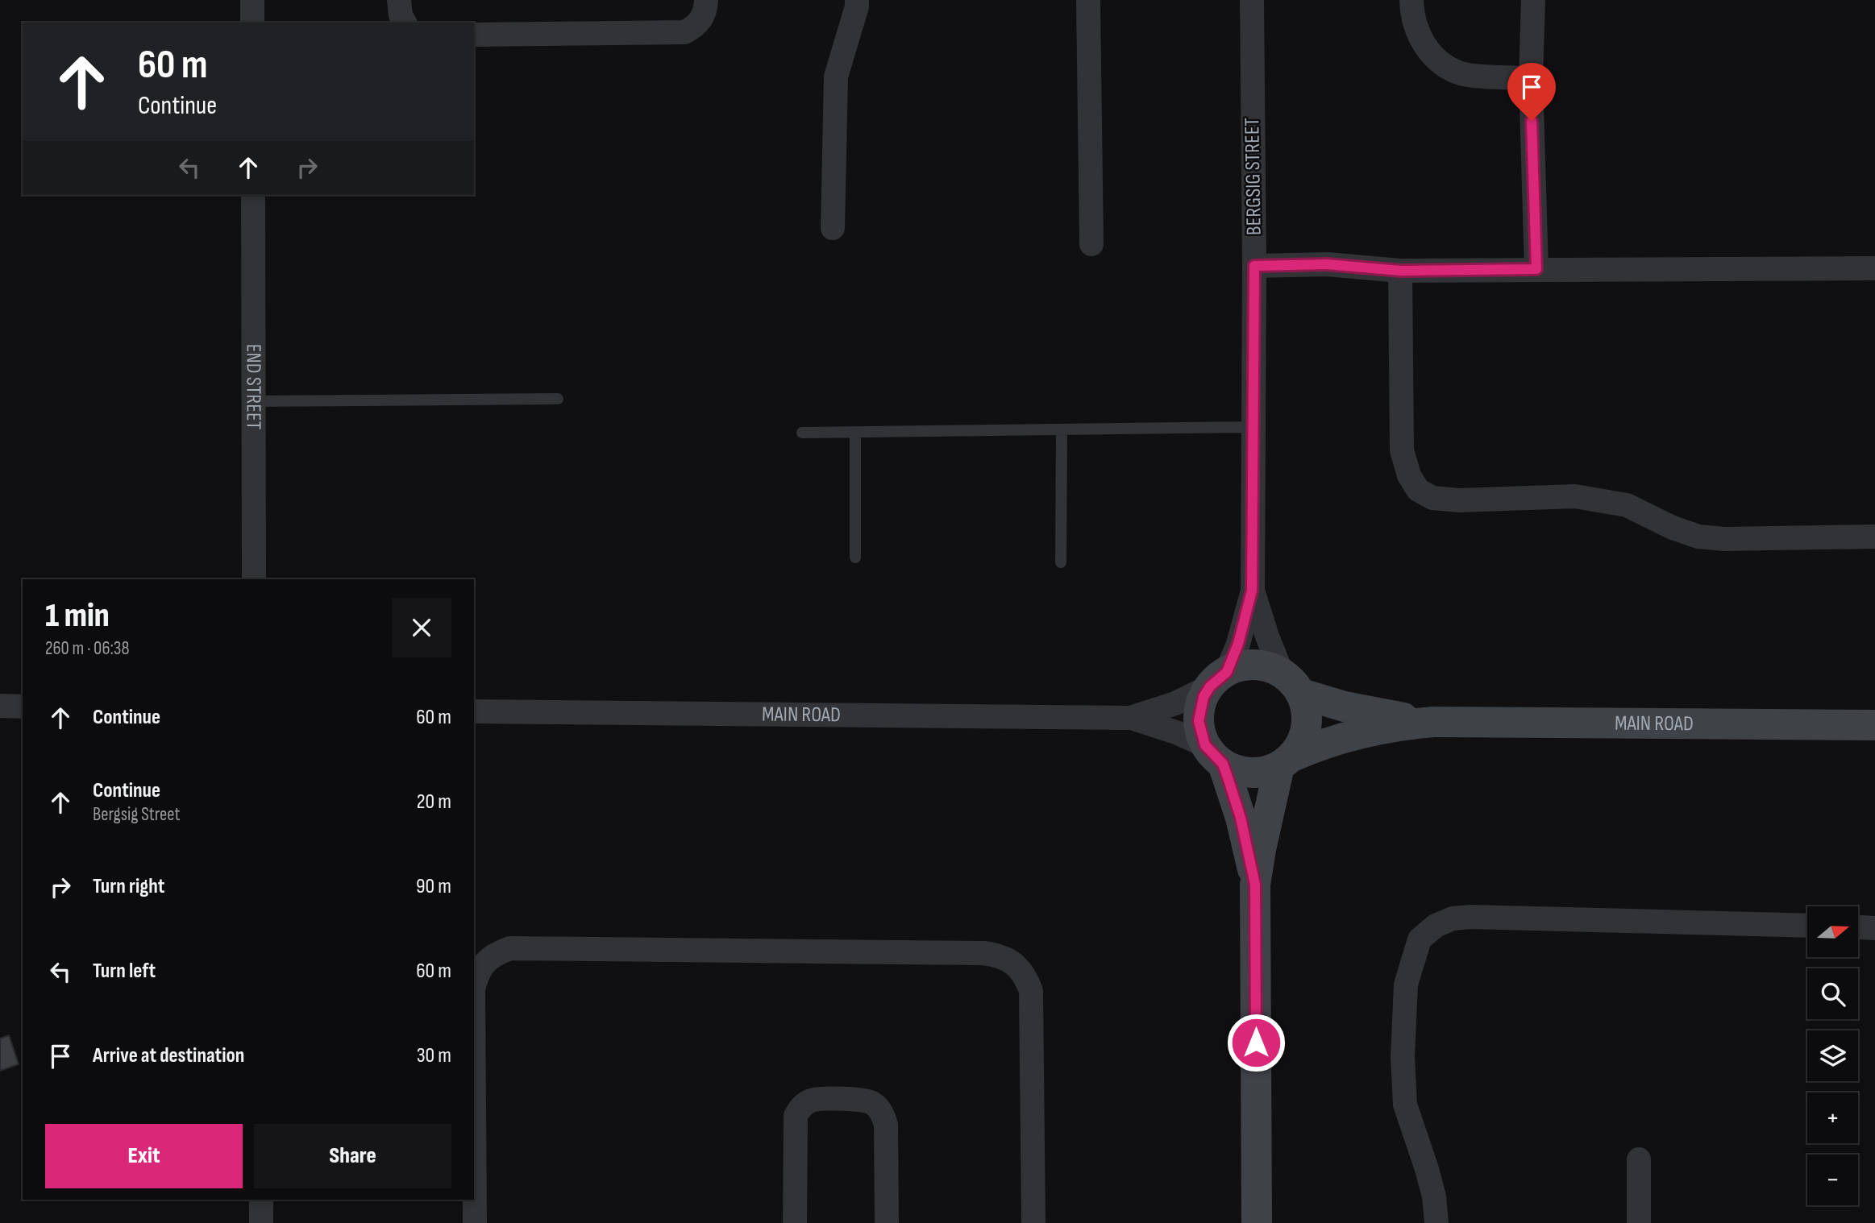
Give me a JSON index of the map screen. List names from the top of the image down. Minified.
{"streets":{"street":["BERGSIG STREET","END STREET","MAIN ROAD"]},"crossings":[["BERGSIG STREET","MAIN ROAD"]],"north":"right","page":{"turn":["60 m","Continue"],"heading":["1 min","260 m · 06:38"],"list":[{"name":"Continue","value":"60 m"},{"name":"Continue","note":"Bergsig Street","value":"20 m"},{"name":"Turn right","value":"90 m"},{"name":"Turn left","value":"60 m"},{"name":"Arrive at destination","value":"30 m"}],"map_buttons":["+","−"],"buttons":["Exit","Share"]}}
